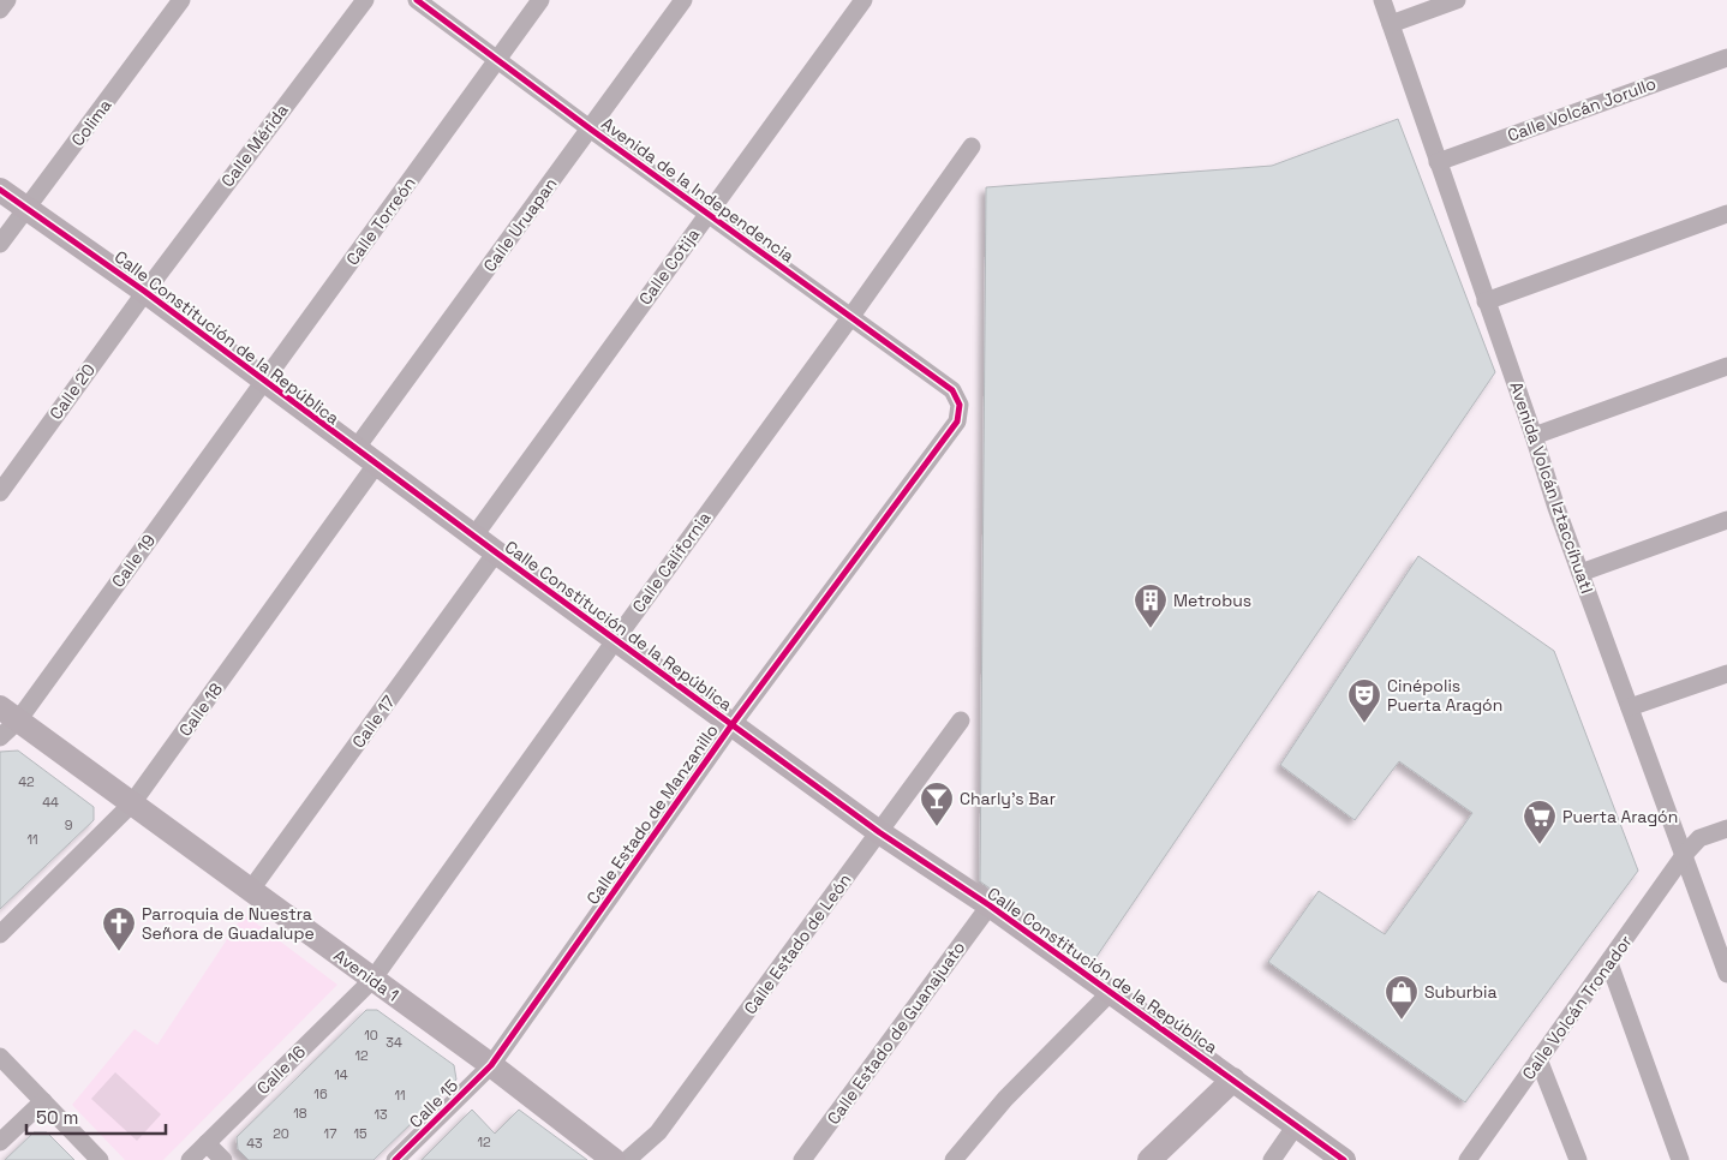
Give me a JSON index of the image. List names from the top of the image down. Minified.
{"streets":{"street":["Calle Volcán Jorullo","Colima","Calle Mérida","Avenida de la Independencia","Calle Torreón","Calle Uruapan","Calle Cotija","Calle Constitución de la República","Calle 20","Avenida Volcán Iztaccíhuatl","Calle 19","Calle California","Calle 18","Calle 17","Calle Estado de Manzanillo","Calle Estado de León","Avenida 1","Calle Volcán Tronador","Calle Estado de Guanajuato","Calle 16","Calle 15"]},"crossings":[["Calle Volcán Jorullo","Avenida Volcán Iztaccíhuatl"],["Colima","Calle Constitución de la República"],["Calle Mérida","Calle Constitución de la República"],["Calle Mérida","Calle 20"],["Avenida de la Independencia","Calle Torreón"],["Avenida de la Independencia","Calle Uruapan"],["Avenida de la Independencia","Calle Cotija"],["Avenida de la Independencia","Calle California"],["Avenida de la Independencia","Calle Estado de Manzanillo"],["Calle Torreón","Calle Constitución de la República"],["Calle Torreón","Calle 19"],["Calle Uruapan","Calle Constitución de la República"],["Calle Cotija","Calle Constitución de la República"],["Calle Constitución de la República","Calle 20"],["Calle Constitución de la República","Calle 19"],["Calle Constitución de la República","Calle California"],["Calle Constitución de la República","Calle 18"],["Calle Constitución de la República","Calle 17"],["Calle Constitución de la República","Calle Estado de Manzanillo"],["Calle Constitución de la República","Calle Estado de León"],["Calle Constitución de la República","Calle Estado de Guanajuato"],["Avenida Volcán Iztaccíhuatl","Calle Volcán Tronador"],["Calle 19","Avenida 1"],["Calle California","Avenida 1"],["Calle California","Calle 16"],["Calle 18","Avenida 1"],["Calle 17","Avenida 1"],["Calle Estado de Manzanillo","Avenida 1"],["Calle Estado de Manzanillo","Calle 15"],["Avenida 1","Calle 16"],["Avenida 1","Calle 15"]],"places":{"building":["Metrobus"],"theatre":["Cinépolis Puerta Aragón"],"bar":["Charly's Bar"],"supermarket":["Puerta Aragón"],"church":["Parroquia de Nuestra Señora de Guadalupe"],"shop":["Suburbia"]},"house_numbers":["42","44","9","11","10","34","12","14","16","11","18","13","20","17","15","12","43"],"scale_bar":"50 m"}
